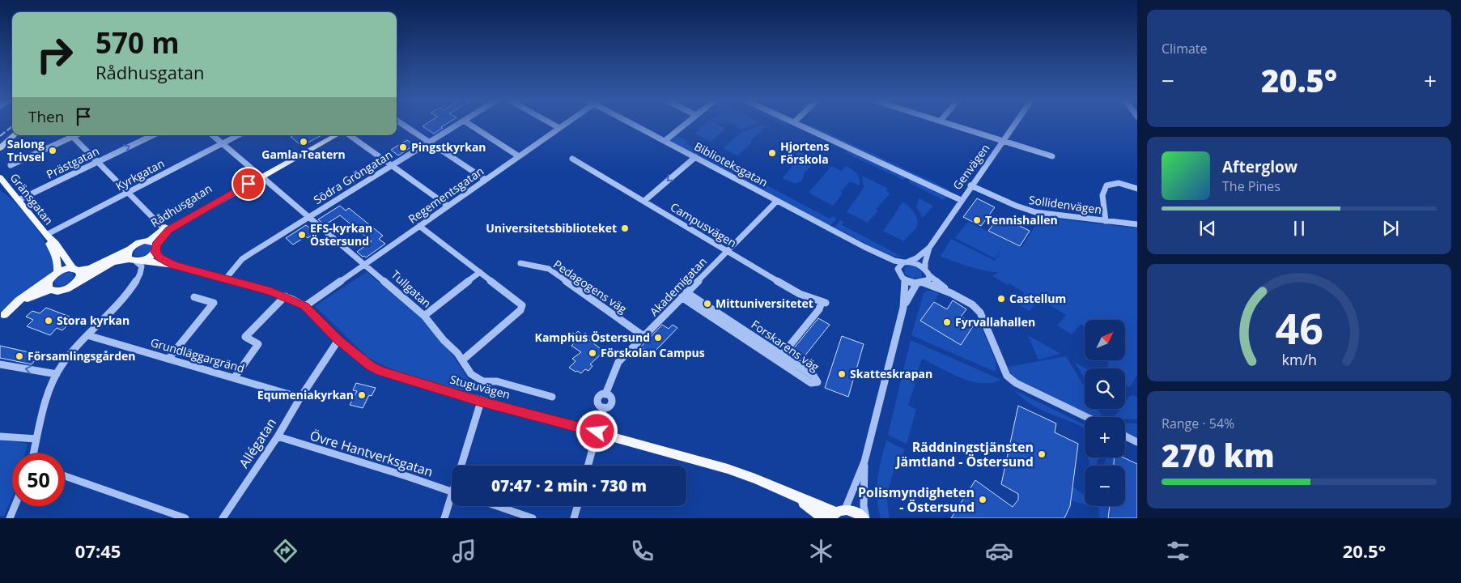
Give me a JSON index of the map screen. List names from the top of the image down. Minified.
{"streets":{"main road":["Gränsgatan","Rådhusgatan","Stuguvägen"],"street":["Prästgatan","Biblioteksgatan","Genvägen","Kyrkgatan","Södra Gröngatan","Regementsgatan","Sollidenvägen","Campusvägen","Pedagogens väg","Akademigatan","Tullgatan","Forskarens väg","Grundläggargränd","Allégatan","Övre Hantverksgatan"]},"crossings":[["Prästgatan","Gränsgatan"],["Biblioteksgatan","Genvägen"],["Biblioteksgatan","Akademigatan"],["Genvägen","Sollidenvägen"],["Kyrkgatan","Gränsgatan"],["Kyrkgatan","Tullgatan"],["Södra Gröngatan","Tullgatan"],["Södra Gröngatan","Stuguvägen"],["Regementsgatan","Tullgatan"],["Regementsgatan","Stuguvägen"],["Rådhusgatan","Tullgatan"],["Rådhusgatan","Stuguvägen"],["Campusvägen","Akademigatan"],["Campusvägen","Forskarens väg"],["Pedagogens väg","Akademigatan"],["Akademigatan","Forskarens väg"],["Akademigatan","Stuguvägen"],["Grundläggargränd","Allégatan"],["Stuguvägen","Allégatan"],["Allégatan","Övre Hantverksgatan"]],"one_way":["Prästgatan"],"places":["Gamla Teatern","Pingstkyrkan","Salong Trivsel","Hjortens Förskola","Tennishallen","Universitetsbiblioteket","EFS-kyrkan Östersund","Castellum","Mittuniversitetet","Stora kyrkan","Fyrvallahallen","Kamphus Östersund","Förskolan Campus","Församlingsgården","Skatteskrapan","Equmeniakyrkan","Räddningstjänsten Jämtland - Östersund","Polismyndigheten - Östersund"],"north":"top right","page":{"tile":["Climate",["Range · 54%","270 km"]],"turn":["570 m","Rådhusgatan"],"heat":["−","20.5°","+"],"then":"Then","song":["Afterglow","The Pines"],"map_buttons":["+","−"],"limit":"50","trip":"07:47 · 2 min · 730 m","tabs":["07:45","20.5°"],"gauge":["46","km/h"]}}
